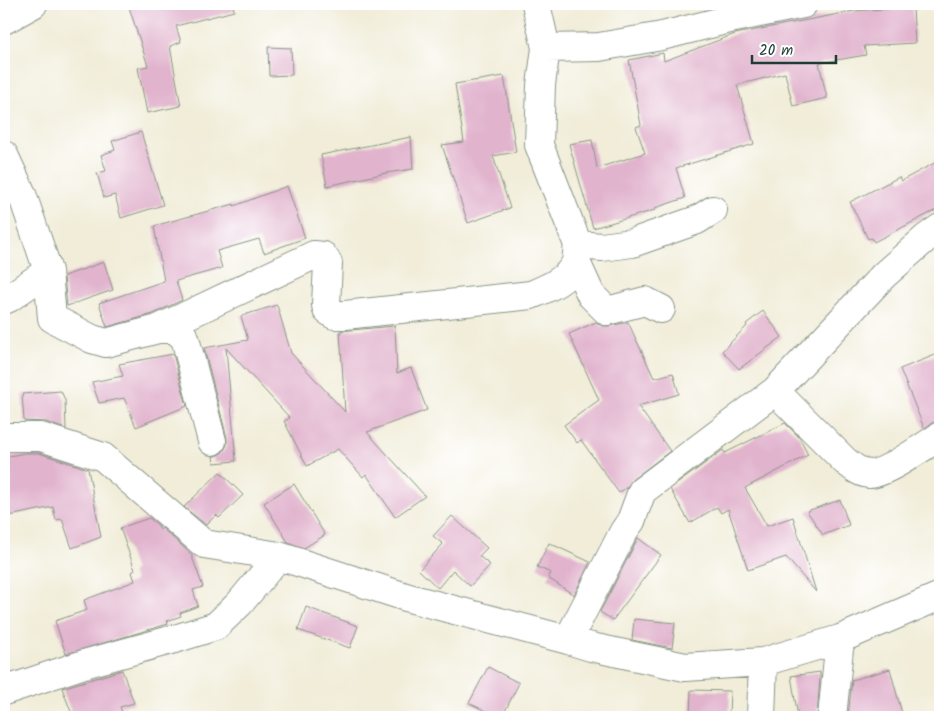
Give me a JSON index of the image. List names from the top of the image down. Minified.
{"scale_bar":"20 m"}
